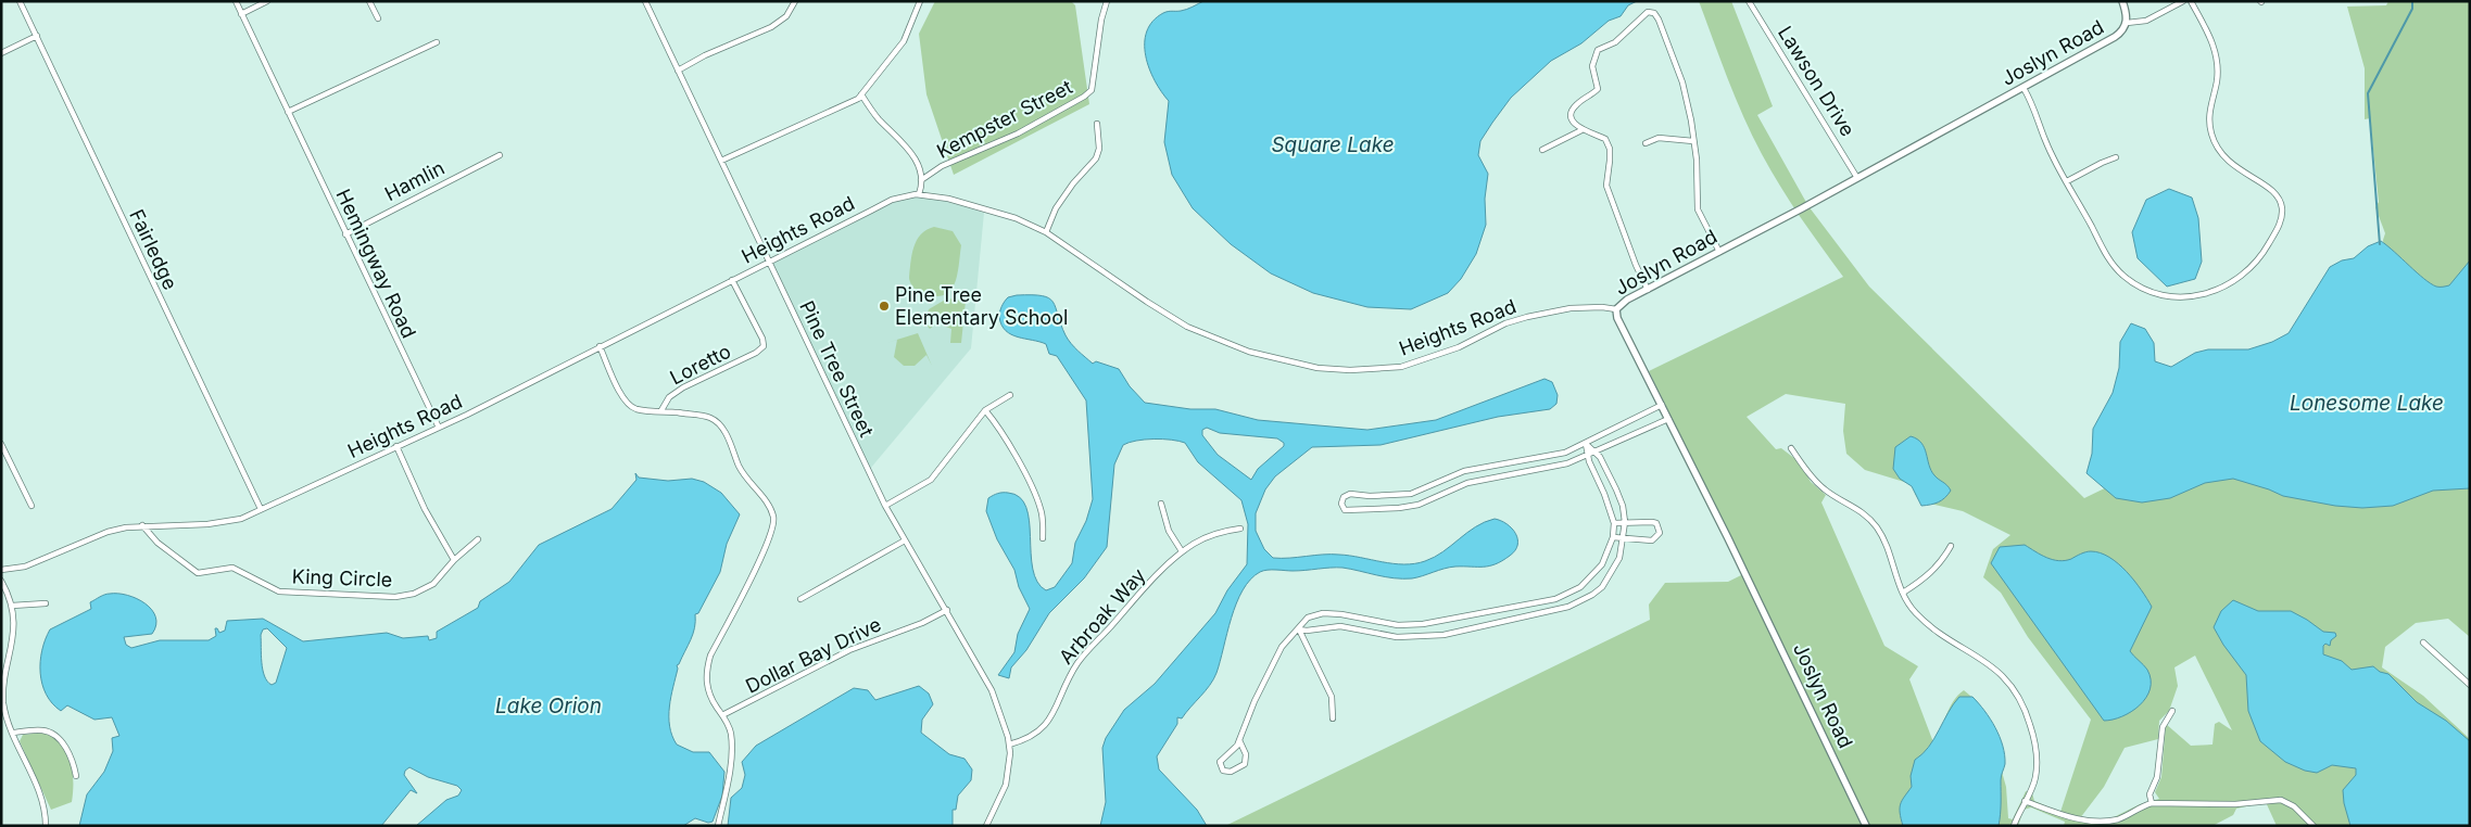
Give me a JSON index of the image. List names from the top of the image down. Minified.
{"streets":{"street":["Joslyn Road","Lawson Drive","Kempster Street","Hamlin","Heights Road","Fairledge","Hemingway Road","Loretto","Pine Tree Street","King Circle","Arbroak Way","Dollar Bay Drive"]},"crossings":[["Joslyn Road","Lawson Drive"],["Joslyn Road","Heights Road"],["Kempster Street","Heights Road"],["Hamlin","Hemingway Road"],["Heights Road","Fairledge"],["Heights Road","Hemingway Road"],["Heights Road","Loretto"],["Heights Road","Pine Tree Street"],["Heights Road","King Circle"],["Pine Tree Street","Arbroak Way"],["Pine Tree Street","Dollar Bay Drive"]],"water":["Square Lake","Lonesome Lake","Lake Orion"],"places":["Pine Tree Elementary School"]}
